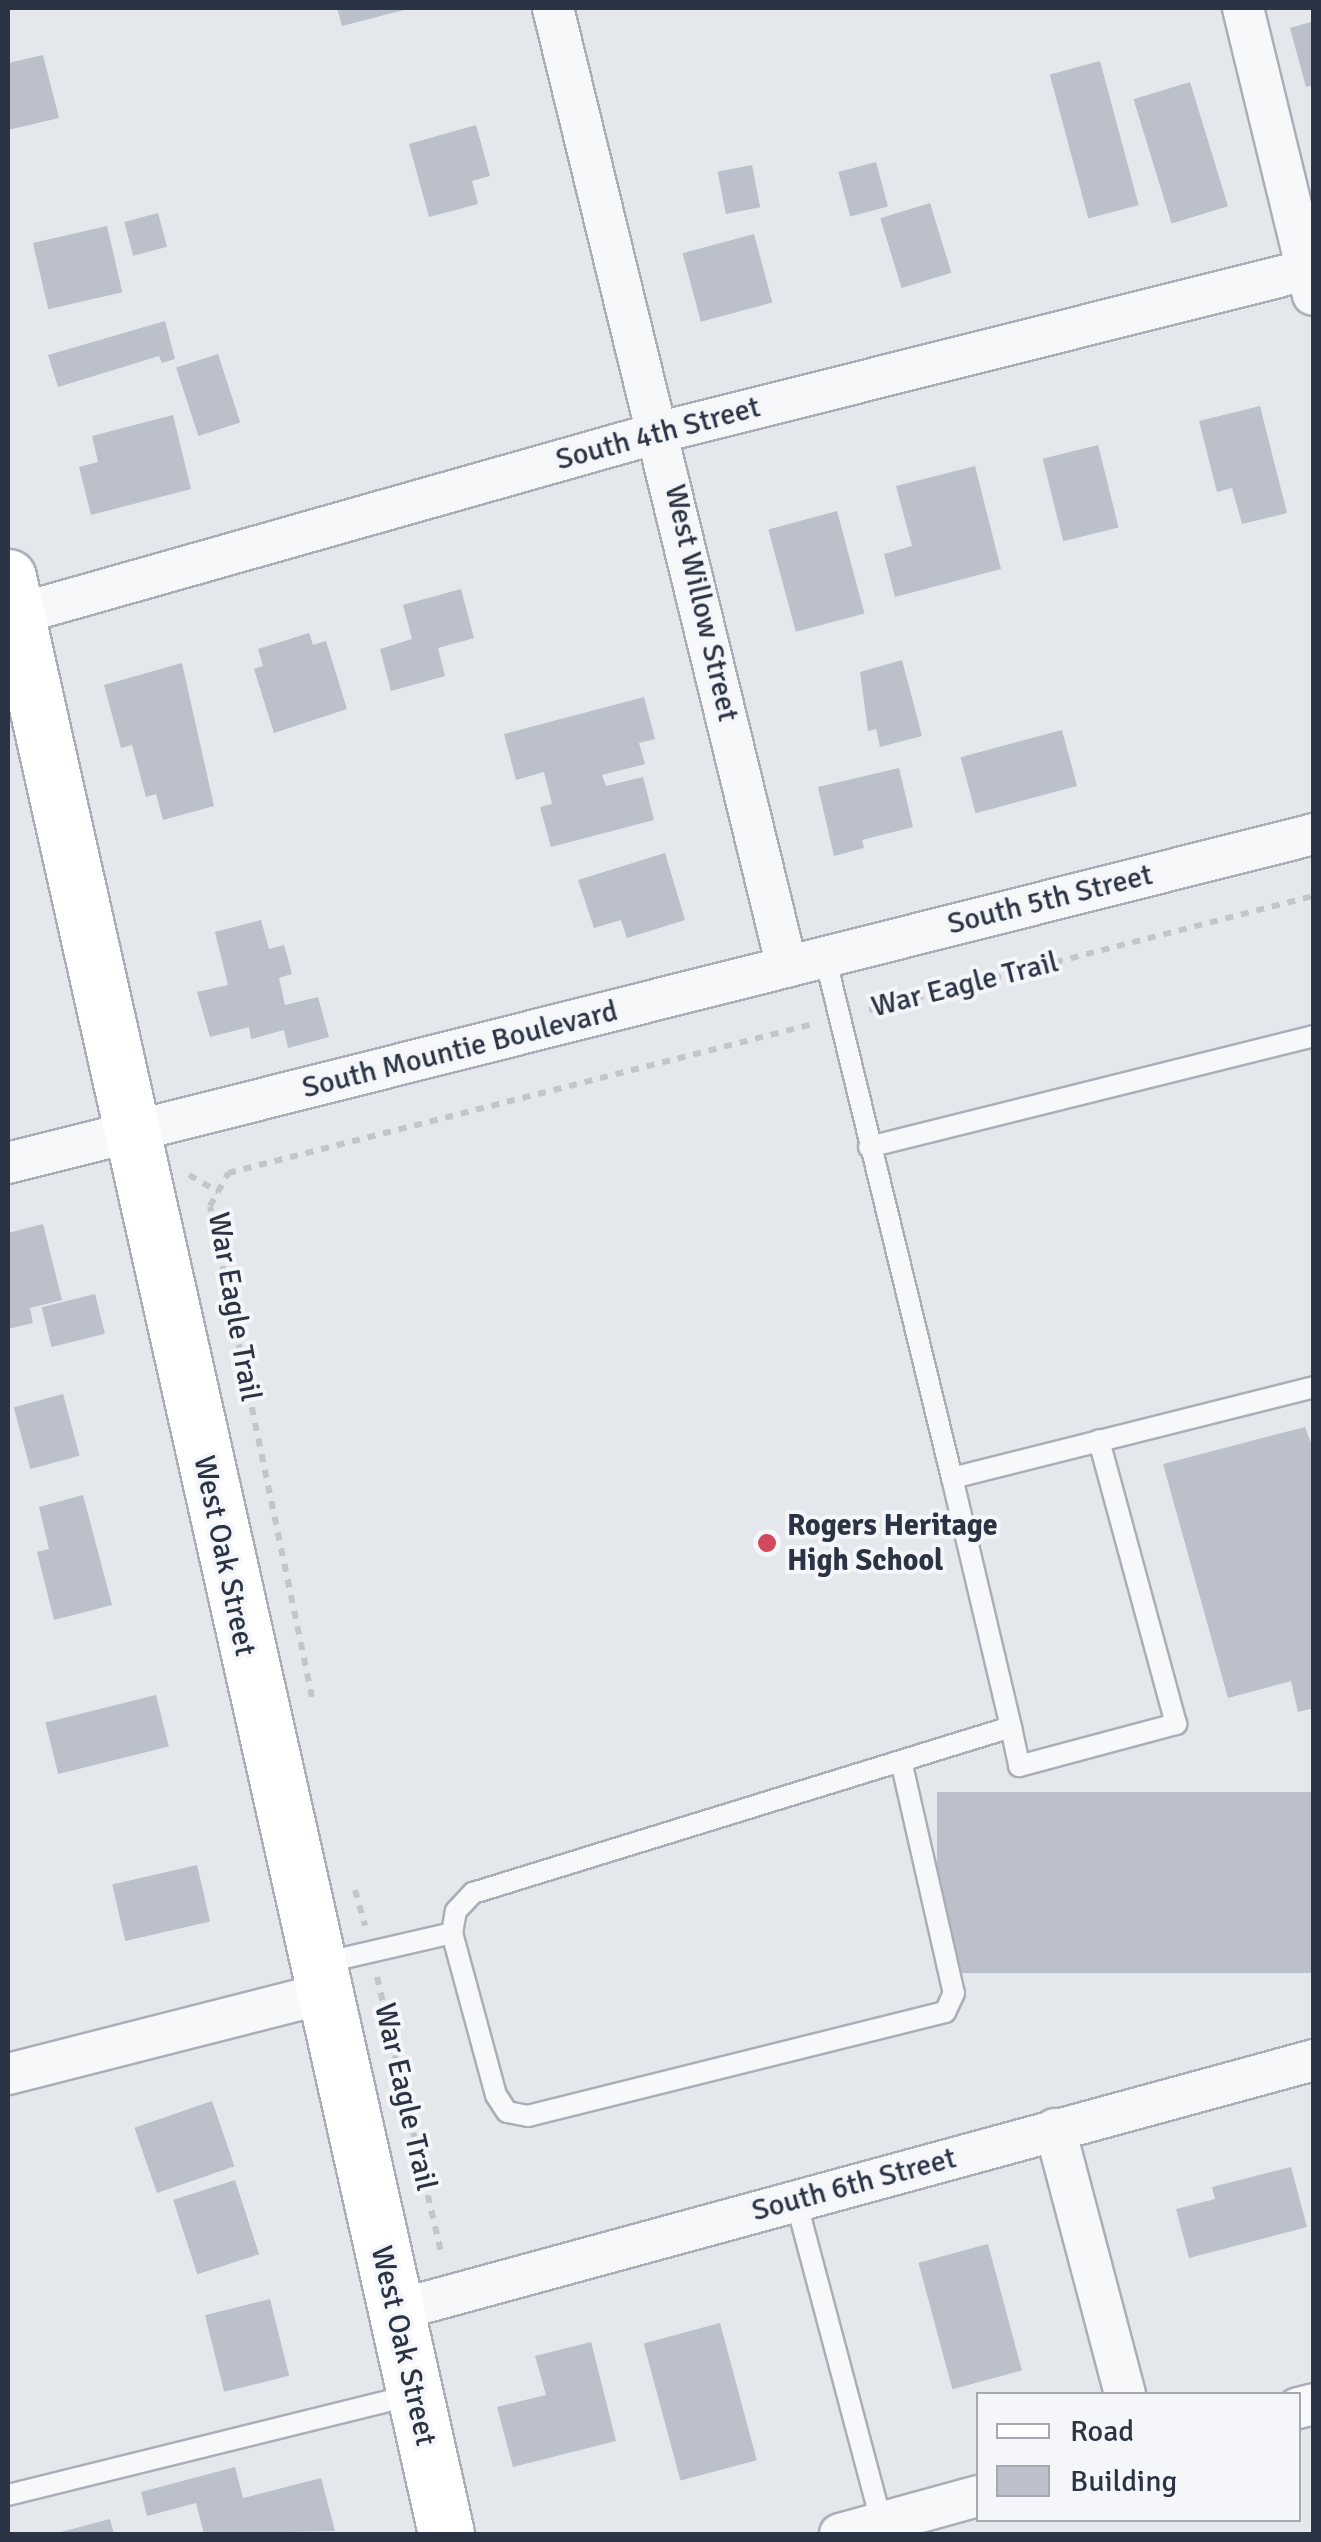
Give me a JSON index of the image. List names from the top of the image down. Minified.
{"streets":{"street":["South 4th Street","West Willow Street","South 5th Street","South Mountie Boulevard","West Oak Street","South 6th Street"],"path":["War Eagle Trail"]},"crossings":[["South 4th Street","West Willow Street"],["South 4th Street","West Oak Street"],["West Willow Street","South 5th Street"],["West Willow Street","South Mountie Boulevard"],["South 5th Street","South Mountie Boulevard"],["War Eagle Trail","South 6th Street"],["South Mountie Boulevard","West Oak Street"],["West Oak Street","South 6th Street"]],"places":["Rogers Heritage High School"],"legend":["Road","Building"]}
